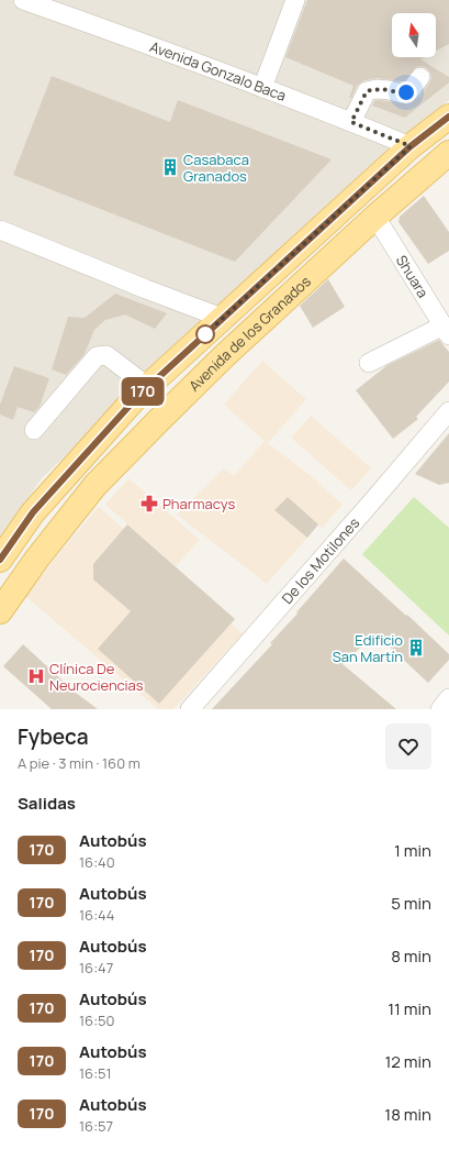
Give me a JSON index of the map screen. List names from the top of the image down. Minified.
{"streets":{"main road":["Avenida de los Granados"],"street":["Avenida Gonzalo Baca","Shuara","De los Motilones"]},"crossings":[["Avenida Gonzalo Baca","Avenida de los Granados"],["Shuara","Avenida de los Granados"]],"places":{"building":["Casabaca Granados","Edificio San Martín"],"pharmacy":["Pharmacys"],"hospital":["Clínica De Neurociencias"]},"lines":["bus line 170"],"north":"top","page":{"on_map":"170","heading":[["Fybeca","A pie · 3 min · 160 m"],"Salidas"],"list":[{"mark":"170","name":"Autobús","note":"16:40","value":"1 min"},{"mark":"170","name":"Autobús","note":"16:44","value":"5 min"},{"mark":"170","name":"Autobús","note":"16:47","value":"8 min"},{"mark":"170","name":"Autobús","note":"16:50","value":"11 min"},{"mark":"170","name":"Autobús","note":"16:51","value":"12 min"},{"mark":"170","name":"Autobús","note":"16:57","value":"18 min"}]}}
